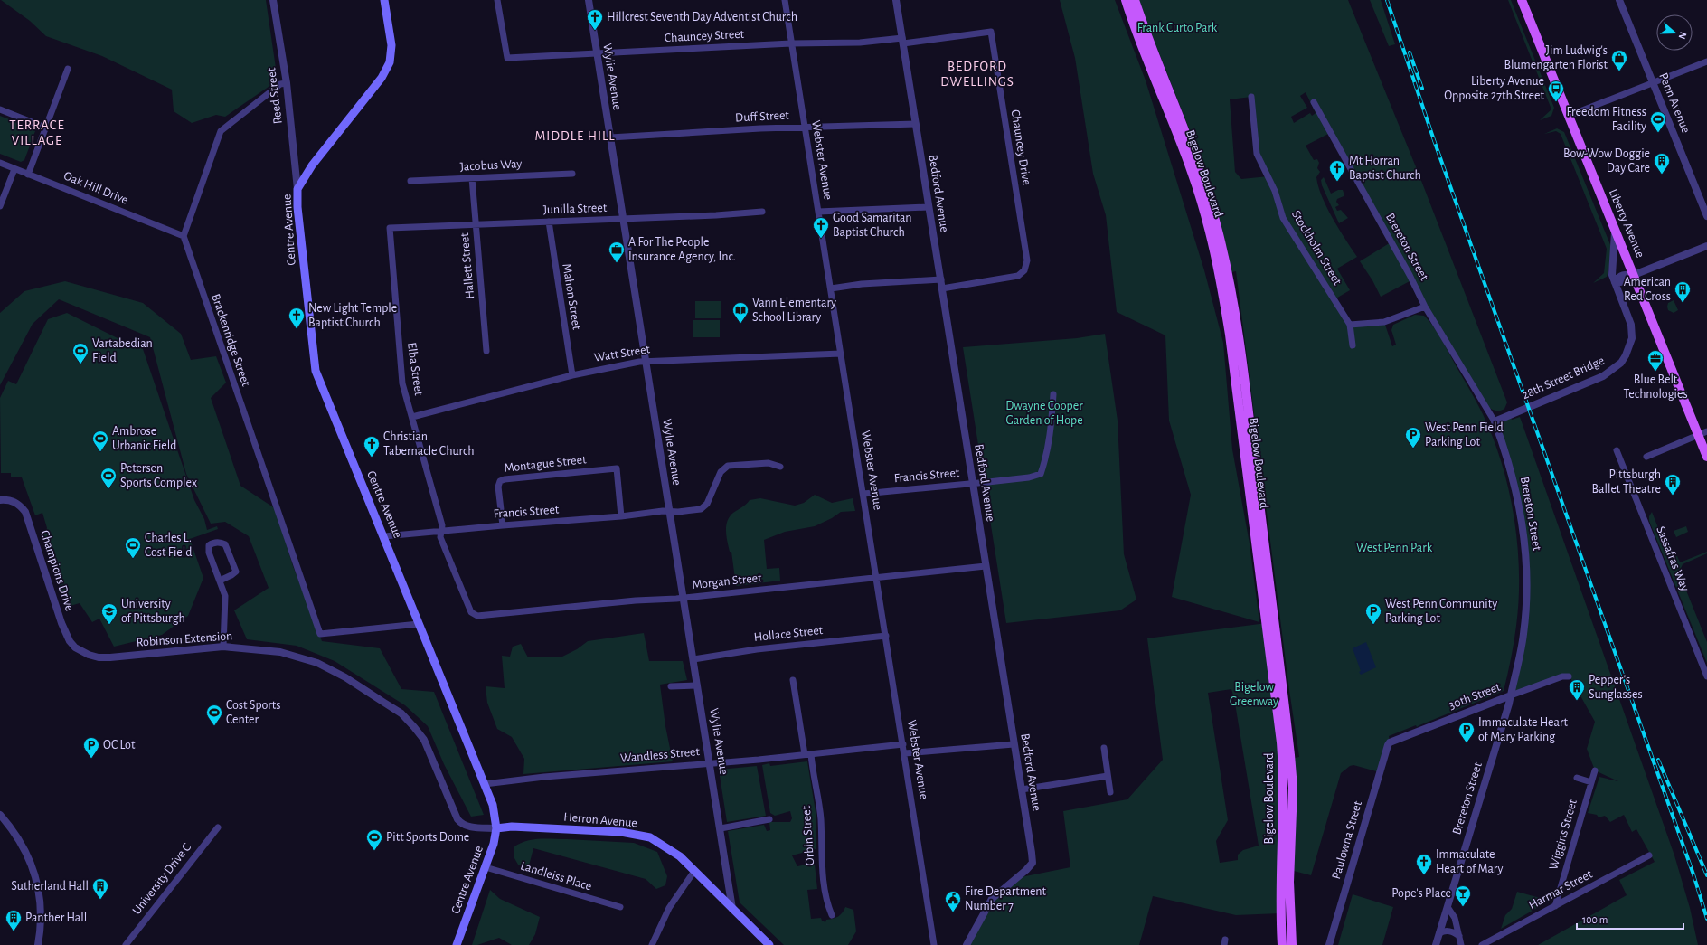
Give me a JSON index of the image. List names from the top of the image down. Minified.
{"streets":{"main road":["Bigelow Boulevard","Liberty Avenue","Centre Avenue","Herron Avenue"],"street":["Chauncey Street","Wylie Avenue","Reed Street","Penn Avenue","Duff Street","Chauncey Drive","Webster Avenue","Jacobus Way","Oak Hill Drive","Bedford Avenue","Junilla Street","Brereton Street","Stockholm Street","Hallett Street","Mahon Street","Brackenridge Street","Watt Street","Elba Street","28th Street Bridge","Montague Street","Francis Street","Sassafras Way","Champions Drive","Morgan Street","Hollace Street","Robinson Extension","30th Street","Wandless Street","Wiggins Street","Orbin Street","Paulowna Street","Landleiss Place","University Drive C","Harmar Street"]},"crossings":[["Chauncey Street","Wylie Avenue"],["Chauncey Street","Chauncey Drive"],["Chauncey Street","Webster Avenue"],["Chauncey Street","Bedford Avenue"],["Wylie Avenue","Duff Street"],["Wylie Avenue","Junilla Street"],["Wylie Avenue","Watt Street"],["Wylie Avenue","Francis Street"],["Wylie Avenue","Morgan Street"],["Wylie Avenue","Hollace Street"],["Wylie Avenue","Wandless Street"],["Wylie Avenue","Herron Avenue"],["Reed Street","Centre Avenue"],["Duff Street","Webster Avenue"],["Duff Street","Bedford Avenue"],["Chauncey Drive","Bedford Avenue"],["Webster Avenue","Watt Street"],["Webster Avenue","Francis Street"],["Webster Avenue","Morgan Street"],["Webster Avenue","Hollace Street"],["Webster Avenue","Wandless Street"],["Jacobus Way","Hallett Street"],["Oak Hill Drive","Brackenridge Street"],["Bedford Avenue","Francis Street"],["Bedford Avenue","Morgan Street"],["Junilla Street","Hallett Street"],["Junilla Street","Mahon Street"],["Junilla Street","Elba Street"],["Liberty Avenue","28th Street Bridge"],["Centre Avenue","Brackenridge Street"],["Centre Avenue","Francis Street"],["Centre Avenue","Robinson Extension"],["Centre Avenue","Wandless Street"],["Centre Avenue","Herron Avenue"],["Centre Avenue","Landleiss Place"],["Brereton Street","28th Street Bridge"],["Brereton Street","30th Street"],["Mahon Street","Watt Street"],["Watt Street","Elba Street"],["Elba Street","Francis Street"],["Elba Street","Morgan Street"],["Montague Street","Francis Street"],["Champions Drive","Robinson Extension"],["Robinson Extension","Herron Avenue"],["30th Street","Paulowna Street"],["Wandless Street","Orbin Street"],["Wiggins Street","Harmar Street"]],"districts":["BEDFORD DWELLINGS","TERRACE VILLAGE","MIDDLE HILL"],"parks":["Frank Curto Park","Dwayne Cooper Garden of Hope","West Penn Park","Bigelow Greenway"],"places":{"church":["Hillcrest Seventh Day Adventist Church","Mt Horran Baptist Church","Good Samaritan Baptist Church","New Light Temple Baptist Church","Christian Tabernacle Church","Immaculate Heart of Mary"],"shop":["Jim Ludwig's Blumengarten Florist"],"bus stop":["Liberty Avenue Opposite 27th Street"],"sports":["Freedom Fitness Facility","Vartabedian Field","Ambrose Urbanic Field","Petersen Sports Complex","Charles L. Cost Field","Cost Sports Center","Pitt Sports Dome"],"building":["Bow-Wow Doggie Day Care","American Red Cross","Pittsburgh Ballet Theatre","Pepper's Sunglasses","Sutherland Hall","Panther Hall"],"office":["A For The People Insurance Agency, Inc.","Blue Belt Technologies"],"library":["Vann Elementary School Library"],"parking":["West Penn Field Parking Lot","West Penn Community Parking Lot","Immaculate Heart of Mary Parking","OC Lot"],"school or university":["University of Pittsburgh"],"bar":["Pope's Place"],"public building":["Fire Department Number 7"]},"scale_bar":"100 m","north":"right"}
